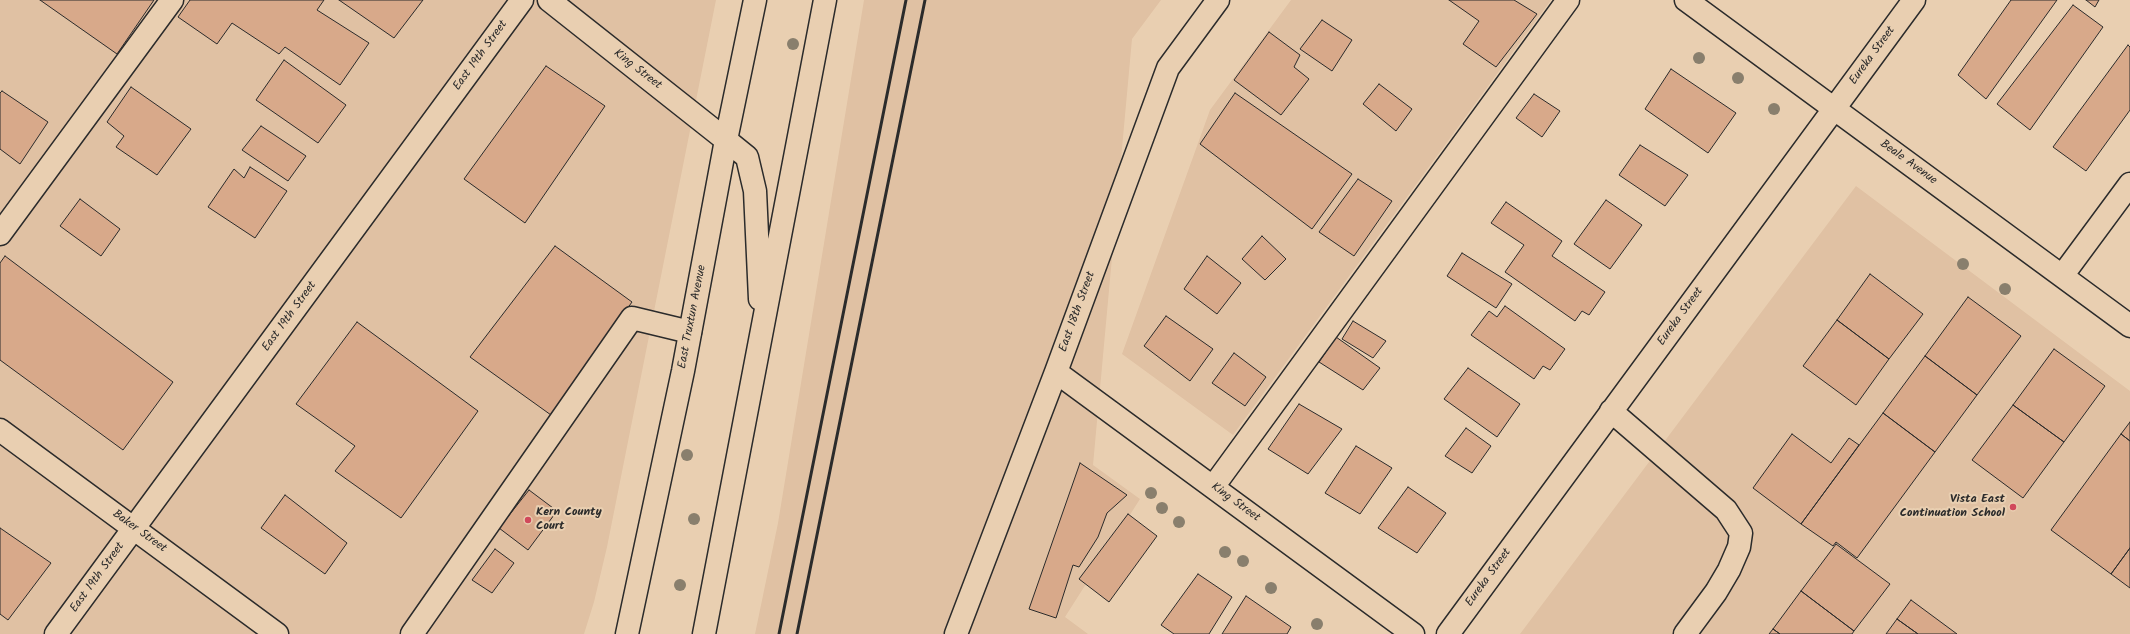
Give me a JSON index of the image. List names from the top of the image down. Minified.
{"streets":{"street":["East 19th Street","Eureka Street","King Street","Beale Avenue","East 18th Street","East Truxtun Avenue","Baker Street"]},"crossings":[["East 19th Street","Baker Street"],["Eureka Street","Beale Avenue"],["King Street","East 18th Street"],["King Street","East Truxtun Avenue"]],"places":["Vista East Continuation School","Kern County Court"]}
